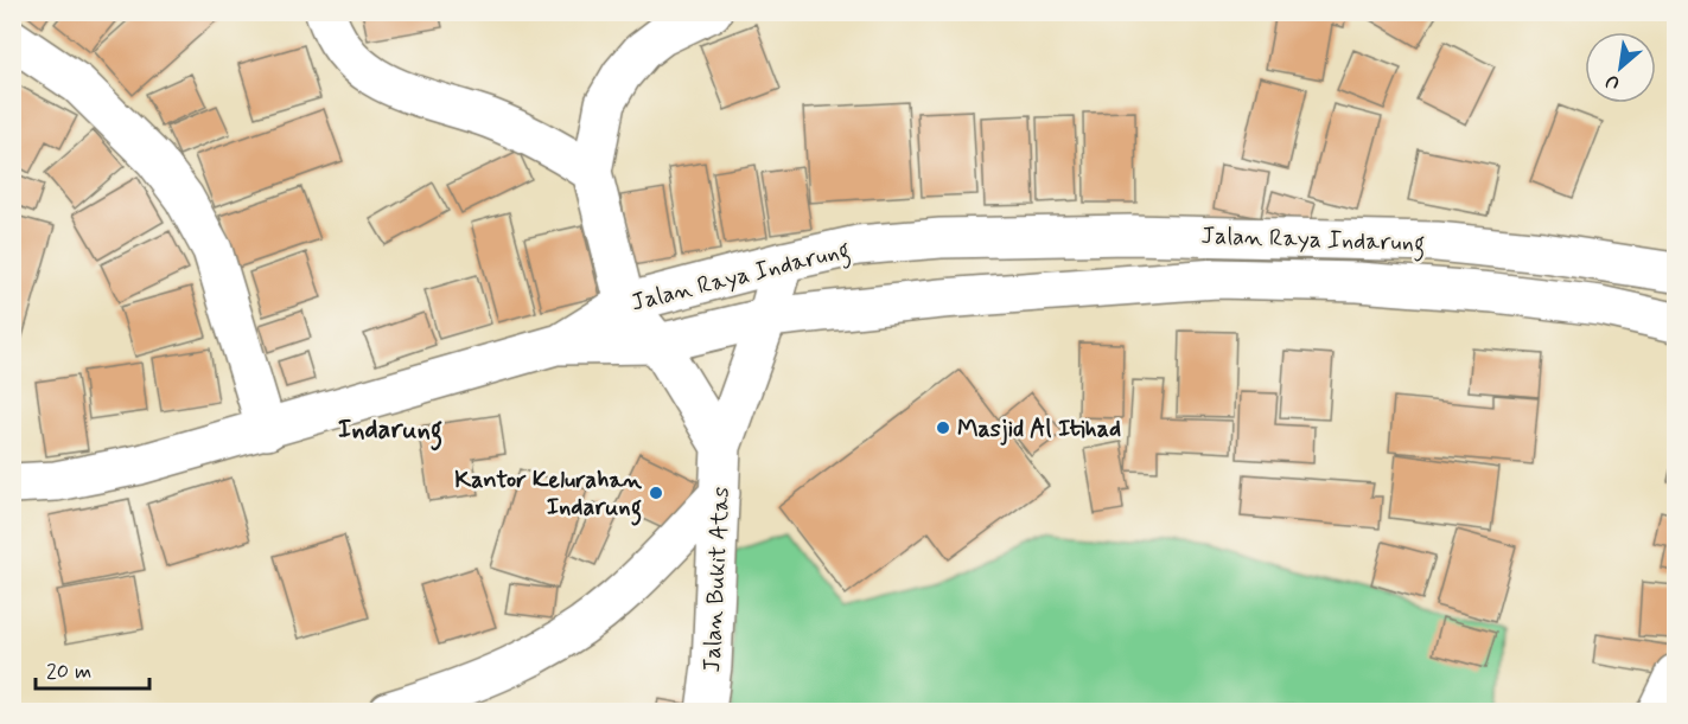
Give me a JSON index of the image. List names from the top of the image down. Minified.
{"streets":{"main road":["Jalan Raya Indarung","Jalan Bukit Atas"]},"districts":["Indarung"],"places":["Masjid Al Itihad","Kantor Kelurahan Indarung"],"scale_bar":"20 m","north":"bottom left"}
